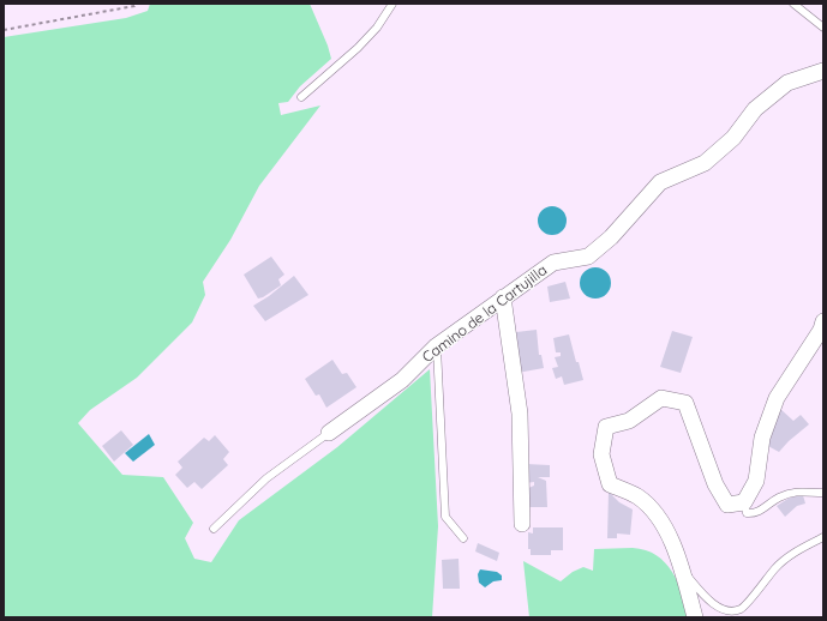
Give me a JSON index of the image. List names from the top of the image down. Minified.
{"streets":{"street":["Camino de la Cartujilla"]}}
